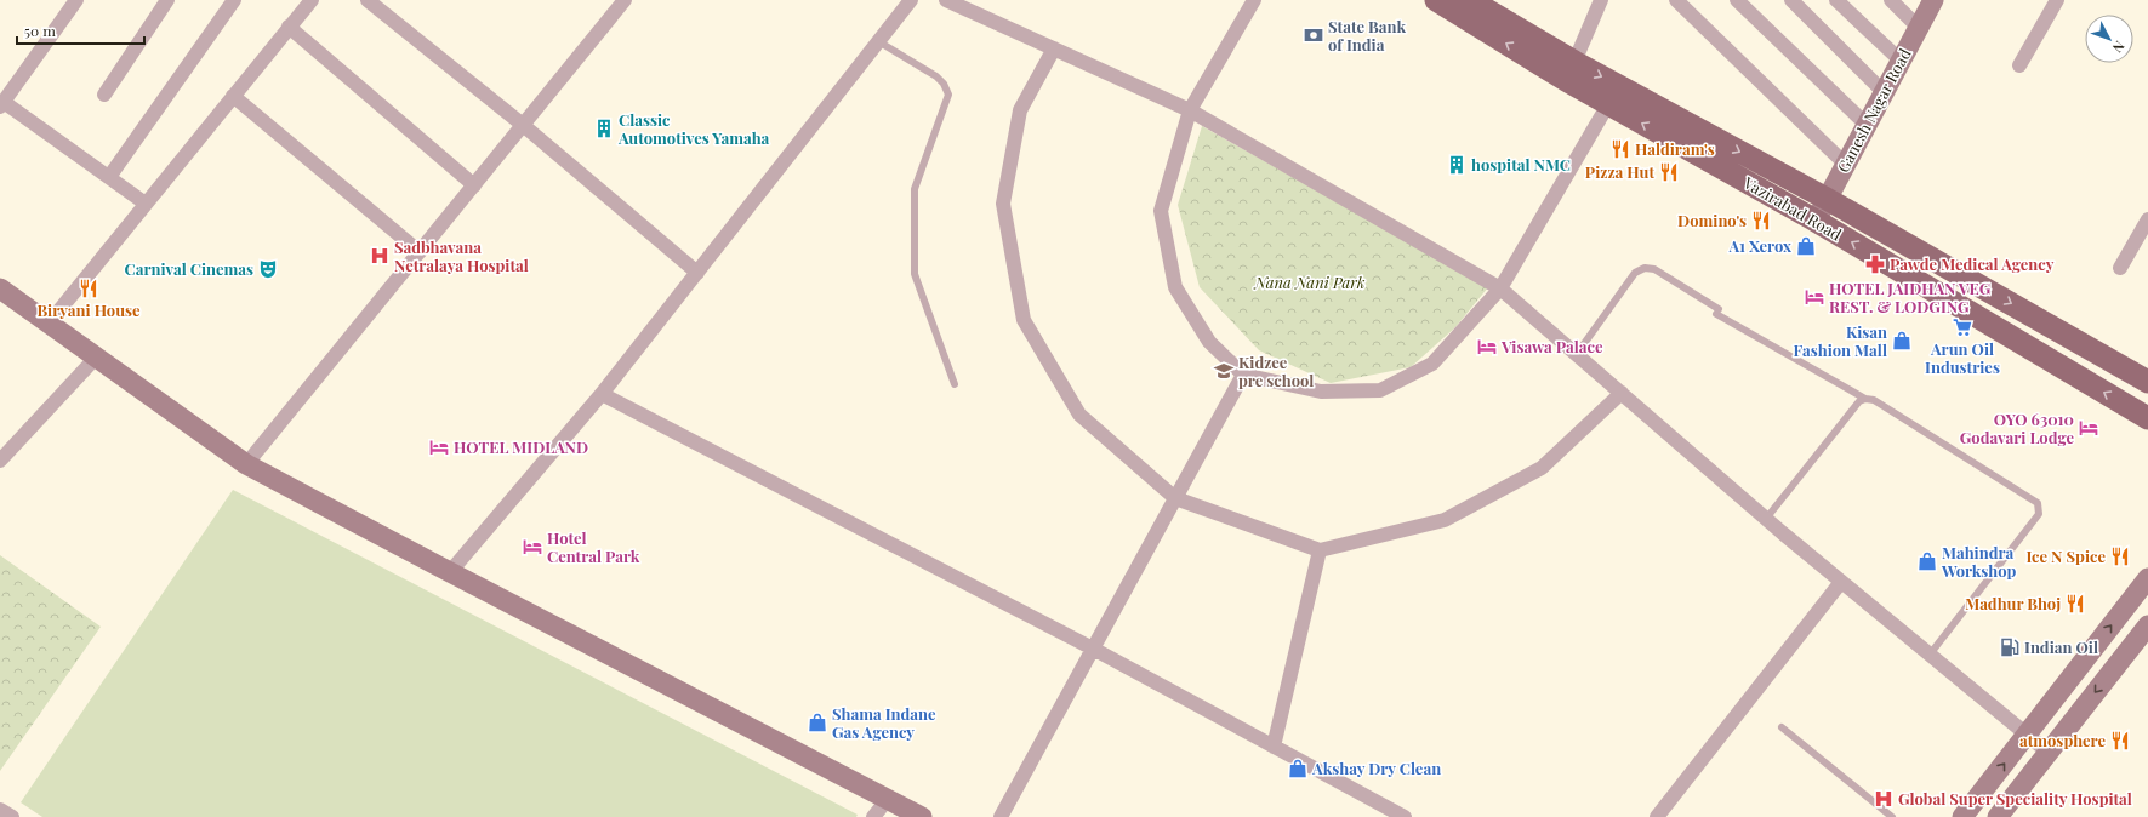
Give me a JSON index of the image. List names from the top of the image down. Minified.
{"streets":{"main road":["Vazirabad Road"],"street":["Ganesh Nagar Road"]},"crossings":[["Ganesh Nagar Road","Vazirabad Road"]],"parks":["Nana Nani Park"],"places":{"bank":["State Bank of India"],"building":["Classic Automotives Yamaha","hospital NMC"],"restaurant":["Haldiram's","Pizza Hut","Domino's","Biryani House","Ice N Spice","Madhur Bhoj","atmosphere"],"shop":["A1 Xerox","Kisan Fashion Mall","Mahindra Workshop","Shama Indane Gas Agency","Akshay Dry Clean"],"hospital":["Sadbhavana Netralaya Hospital","Global Super Speciality Hospital"],"pharmacy":["Pawde Medical Agency"],"theatre":["Carnival Cinemas"],"hotel":["HOTEL JAIDHAN VEG REST. & LODGING","Visawa Palace","OYO 63010 Godavari Lodge","HOTEL MIDLAND","Hotel Central Park"],"supermarket":["Arun Oil Industries"],"school or university":["Kidzee pre school"],"fuel station":["Indian Oil"]},"scale_bar":"50 m","north":"bottom right"}
